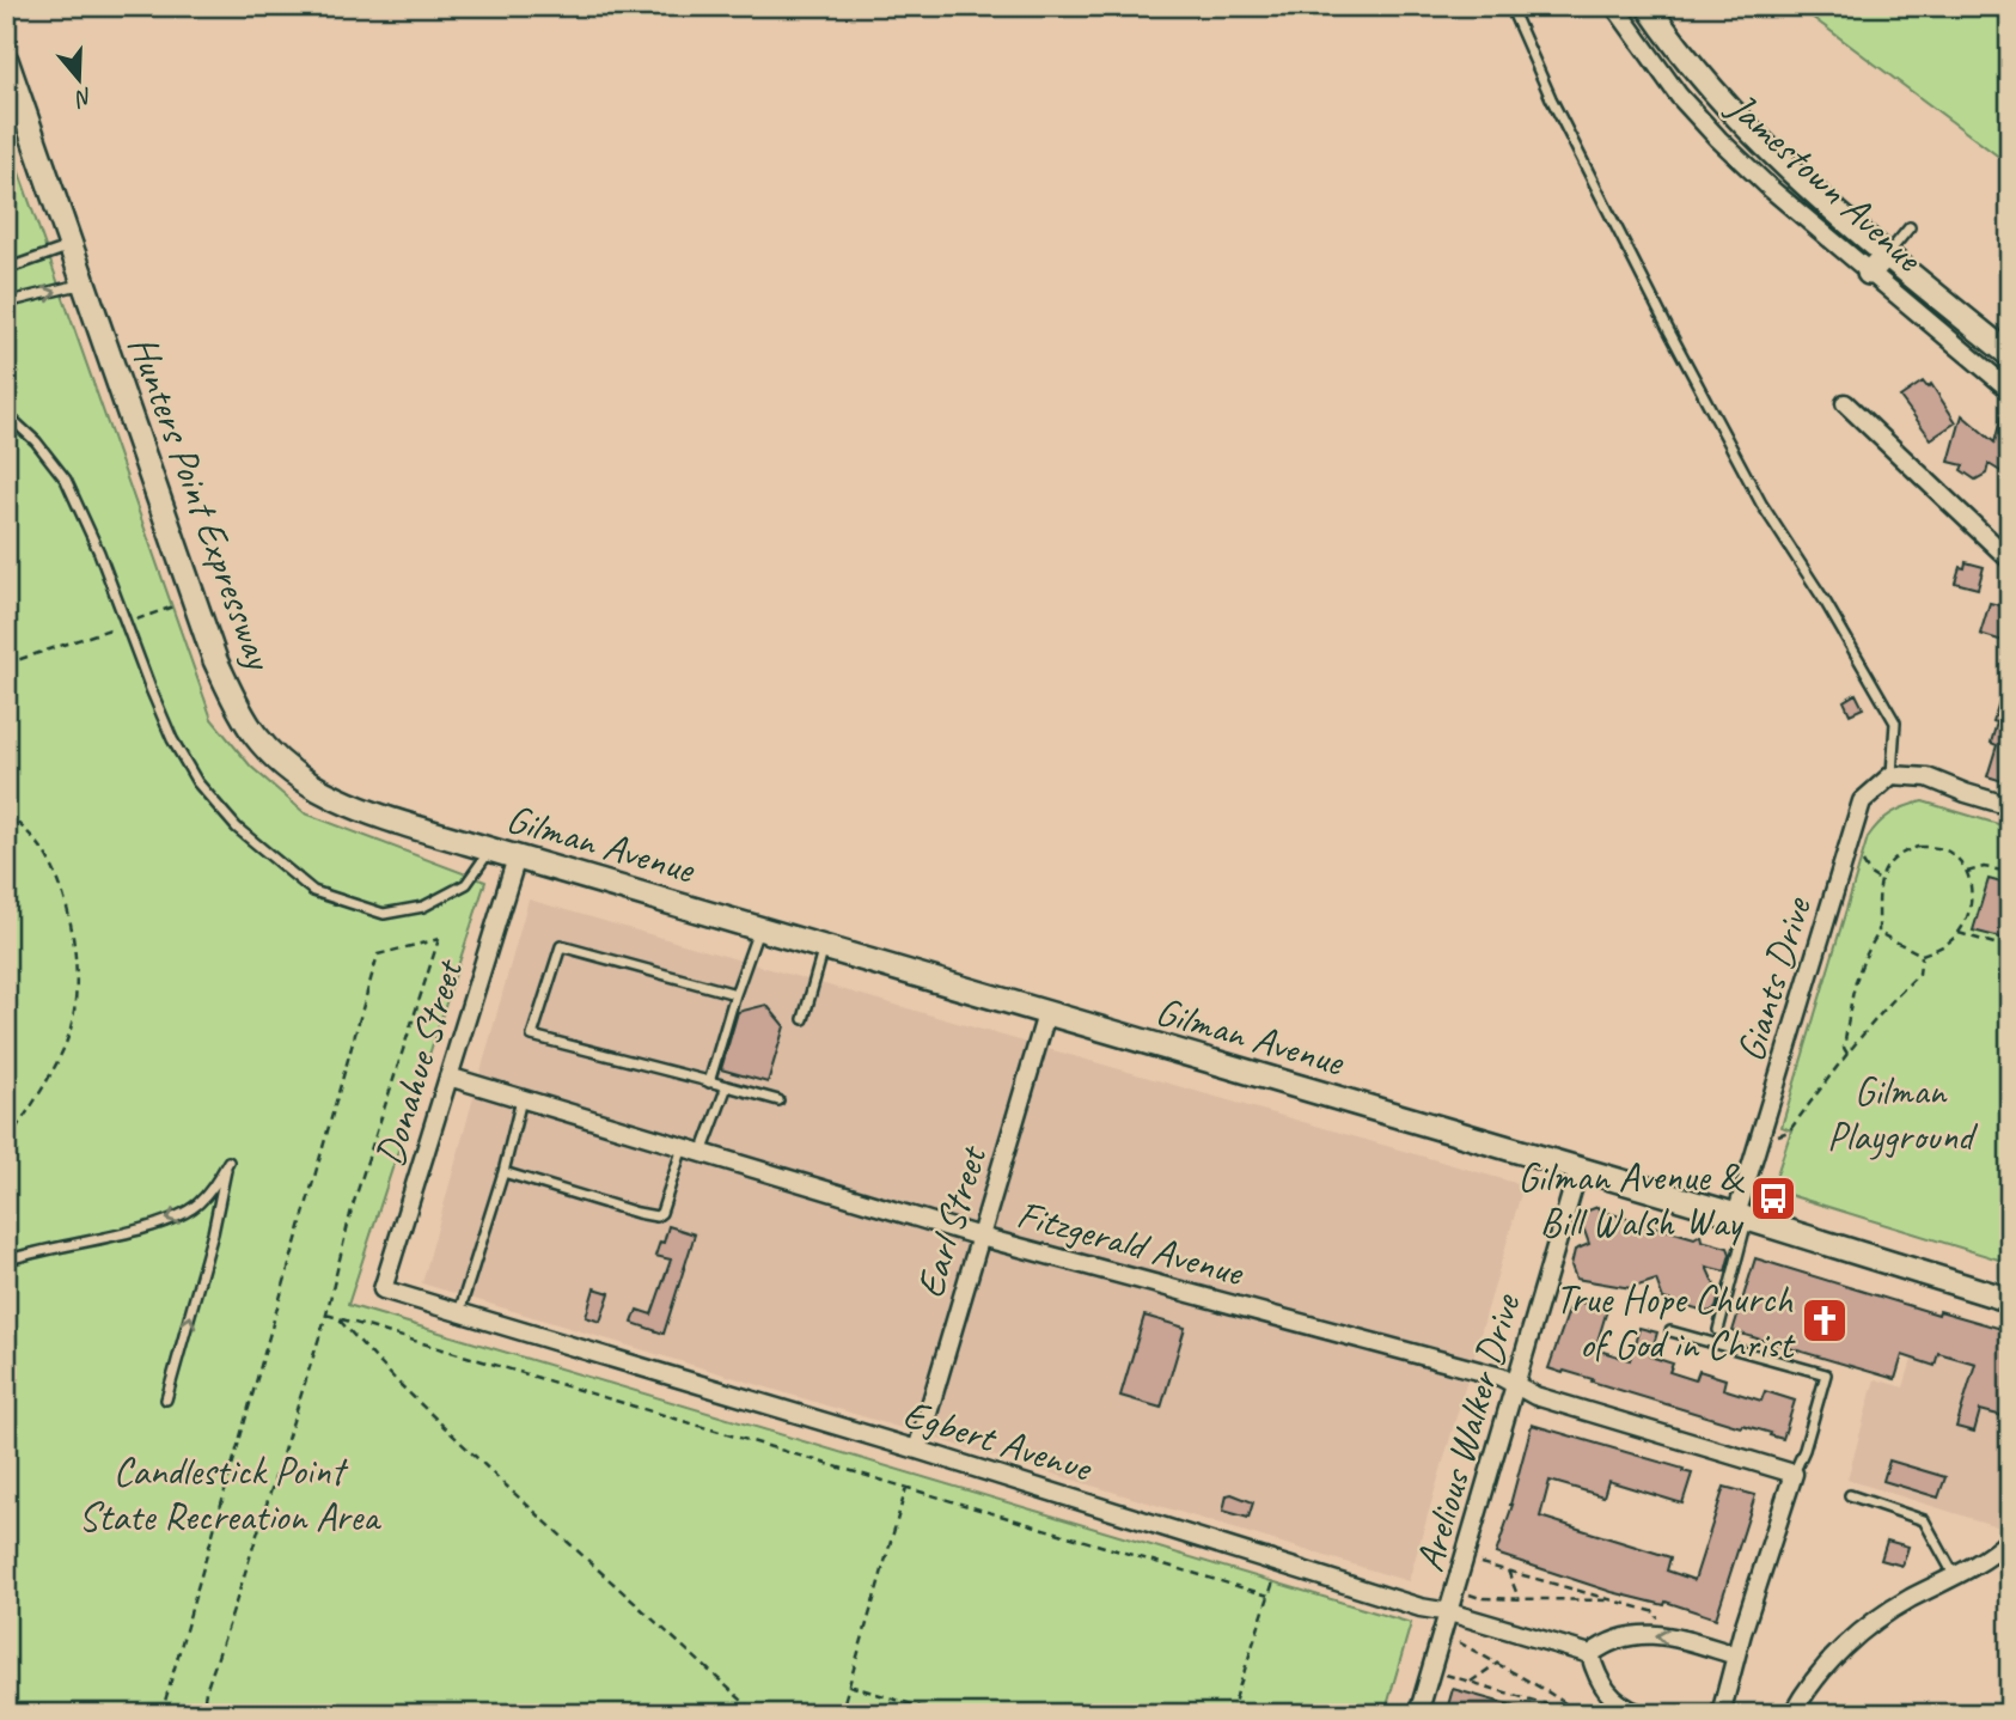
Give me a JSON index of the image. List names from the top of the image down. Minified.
{"streets":{"street":["Jamestown Avenue","Hunters Point Expressway","Gilman Avenue","Giants Drive","Donahue Street","Earl Street","Fitzgerald Avenue","Arelious Walker Drive","Egbert Avenue"]},"crossings":[["Hunters Point Expressway","Gilman Avenue"],["Gilman Avenue","Giants Drive"],["Gilman Avenue","Donahue Street"],["Gilman Avenue","Earl Street"],["Gilman Avenue","Arelious Walker Drive"],["Donahue Street","Fitzgerald Avenue"],["Donahue Street","Egbert Avenue"],["Earl Street","Fitzgerald Avenue"],["Earl Street","Egbert Avenue"],["Fitzgerald Avenue","Arelious Walker Drive"],["Arelious Walker Drive","Egbert Avenue"]],"parks":["Gilman Playground","Candlestick Point State Recreation Area"],"places":{"bus stop":["Gilman Avenue & Bill Walsh Way"],"church":["True Hope Church of God in Christ"]},"north":"bottom"}
